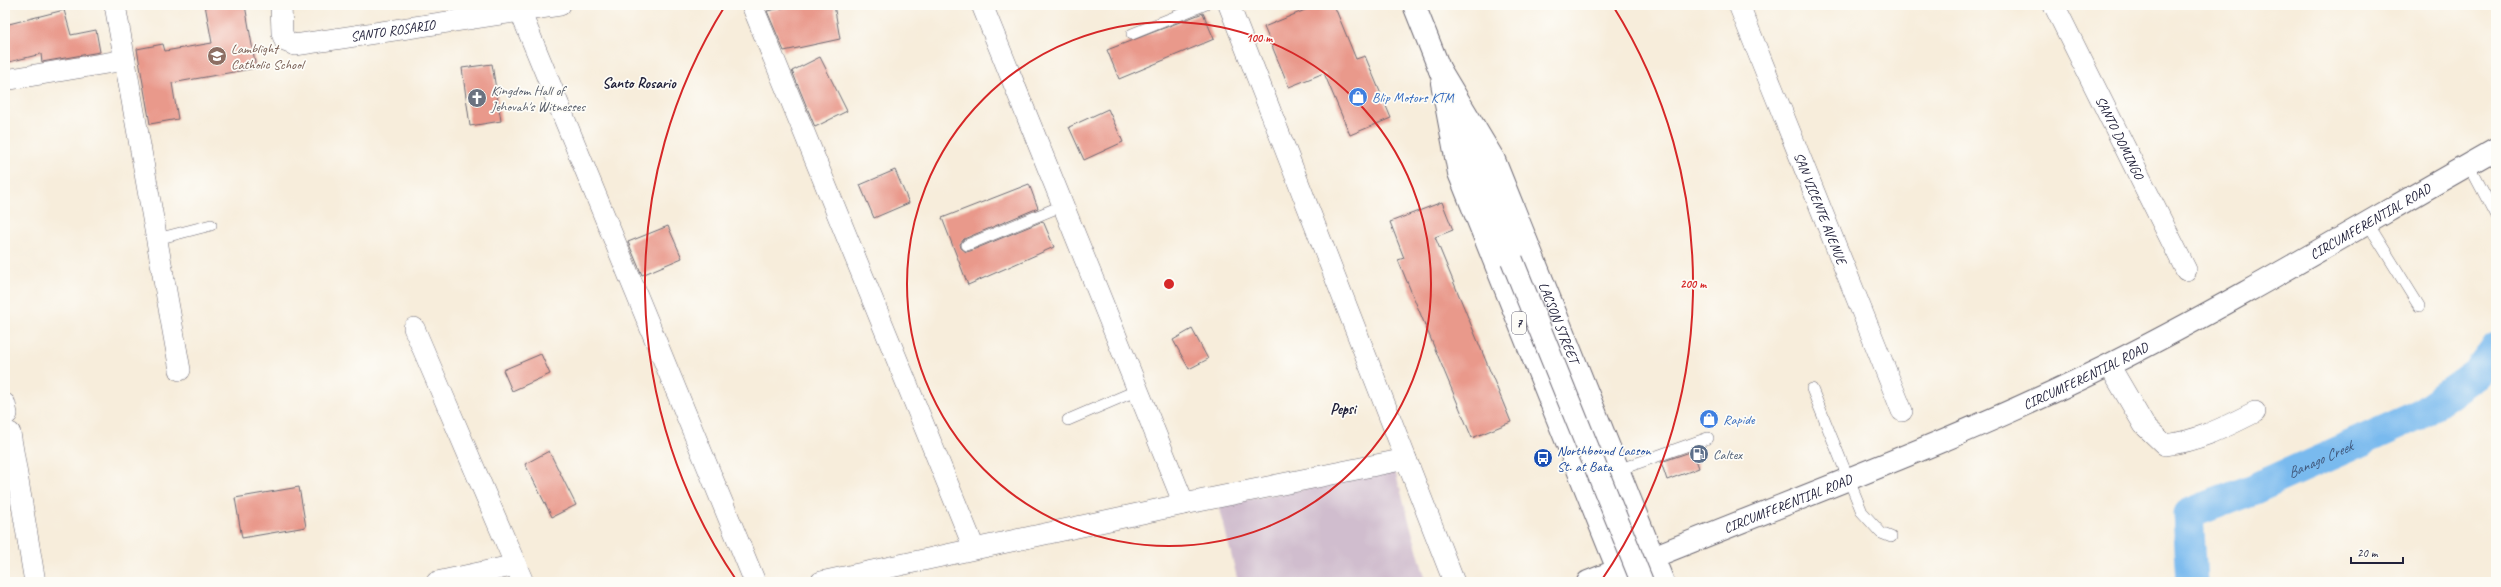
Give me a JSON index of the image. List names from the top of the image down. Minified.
{"streets":{"main road":["CIRCUMFERENTIAL ROAD","7","LACSON STREET"],"street":["SANTO ROSARIO","SANTO DOMINGO","SAN VICENTE AVENUE"]},"crossings":[["CIRCUMFERENTIAL ROAD","LACSON STREET"]],"districts":["Santo Rosario","Pepsi"],"water":["Banago Creek"],"places":{"school or university":["Lamblight Catholic School"],"shop":["Blip Motors KTM","Rapide"],"church":["Kingdom Hall of Jehovah's Witnesses"],"fuel station":["Caltex"],"bus stop":["Northbound Lacson St. at Bata"]},"scale_bar":"20 m","rings":["100 m","200 m"]}
